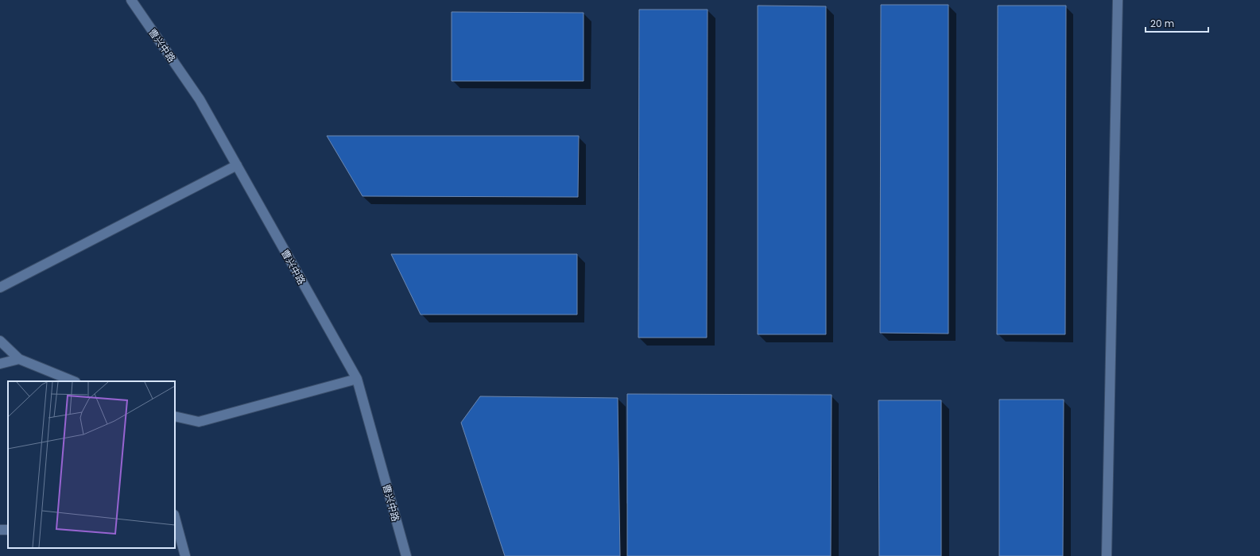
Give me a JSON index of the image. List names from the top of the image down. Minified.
{"streets":{"street":["曹兴中路"]},"scale_bar":"20 m"}
